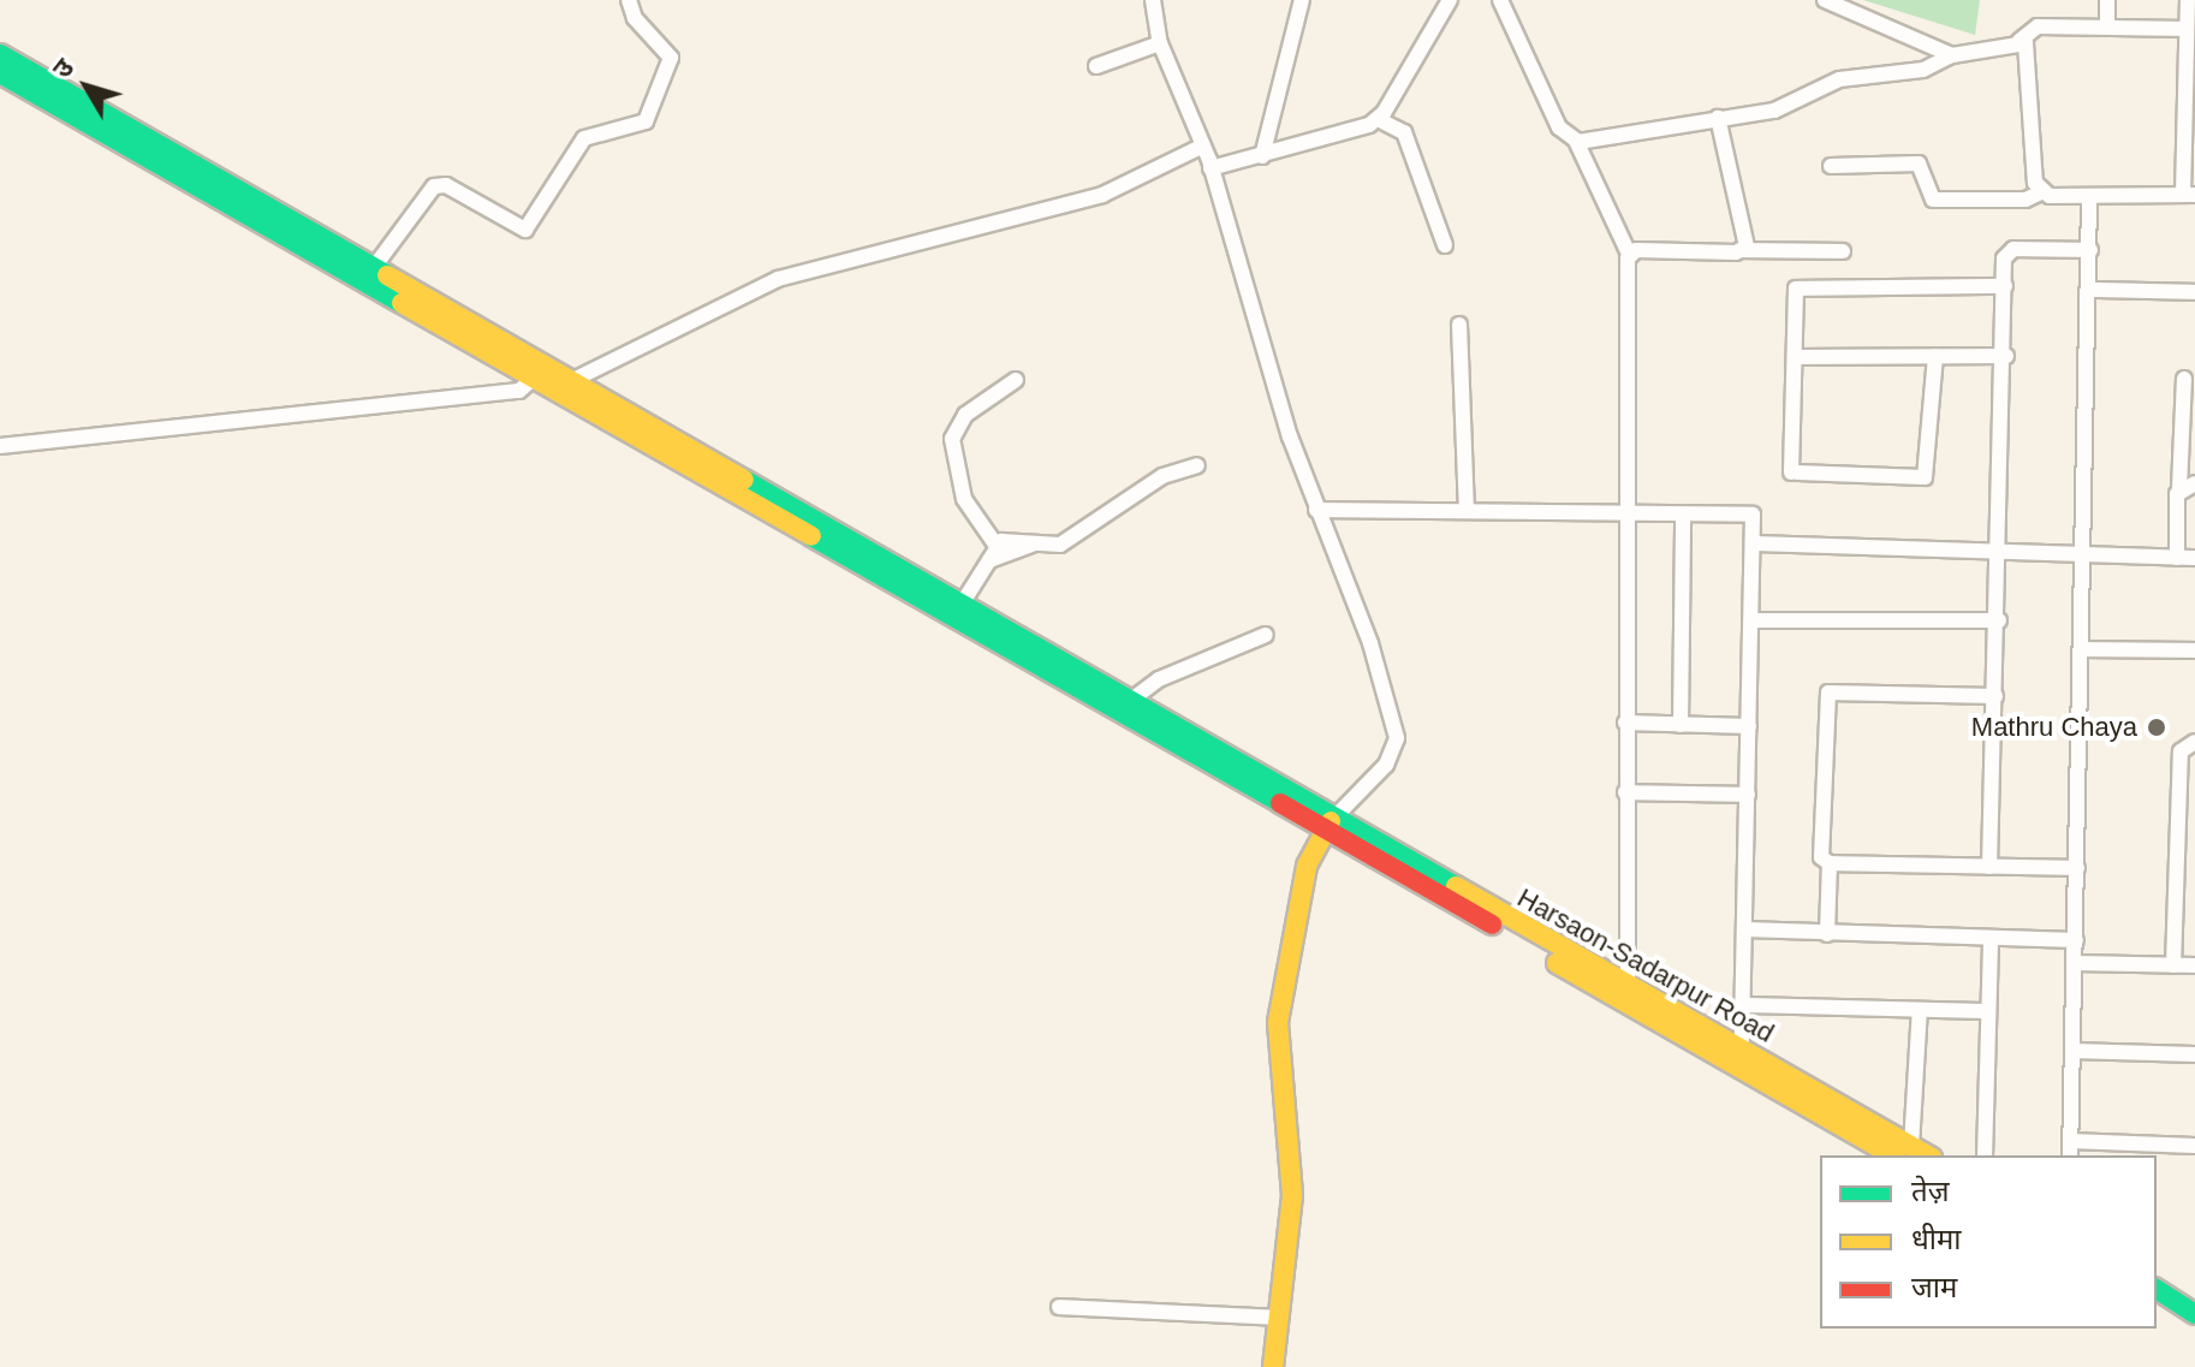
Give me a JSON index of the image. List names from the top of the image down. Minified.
{"streets":{"street":["Harsaon-Sadarpur Road"]},"places":["Mathru Chaya"],"legend":["तेज़","धीमा","जाम"],"north":"top left"}
